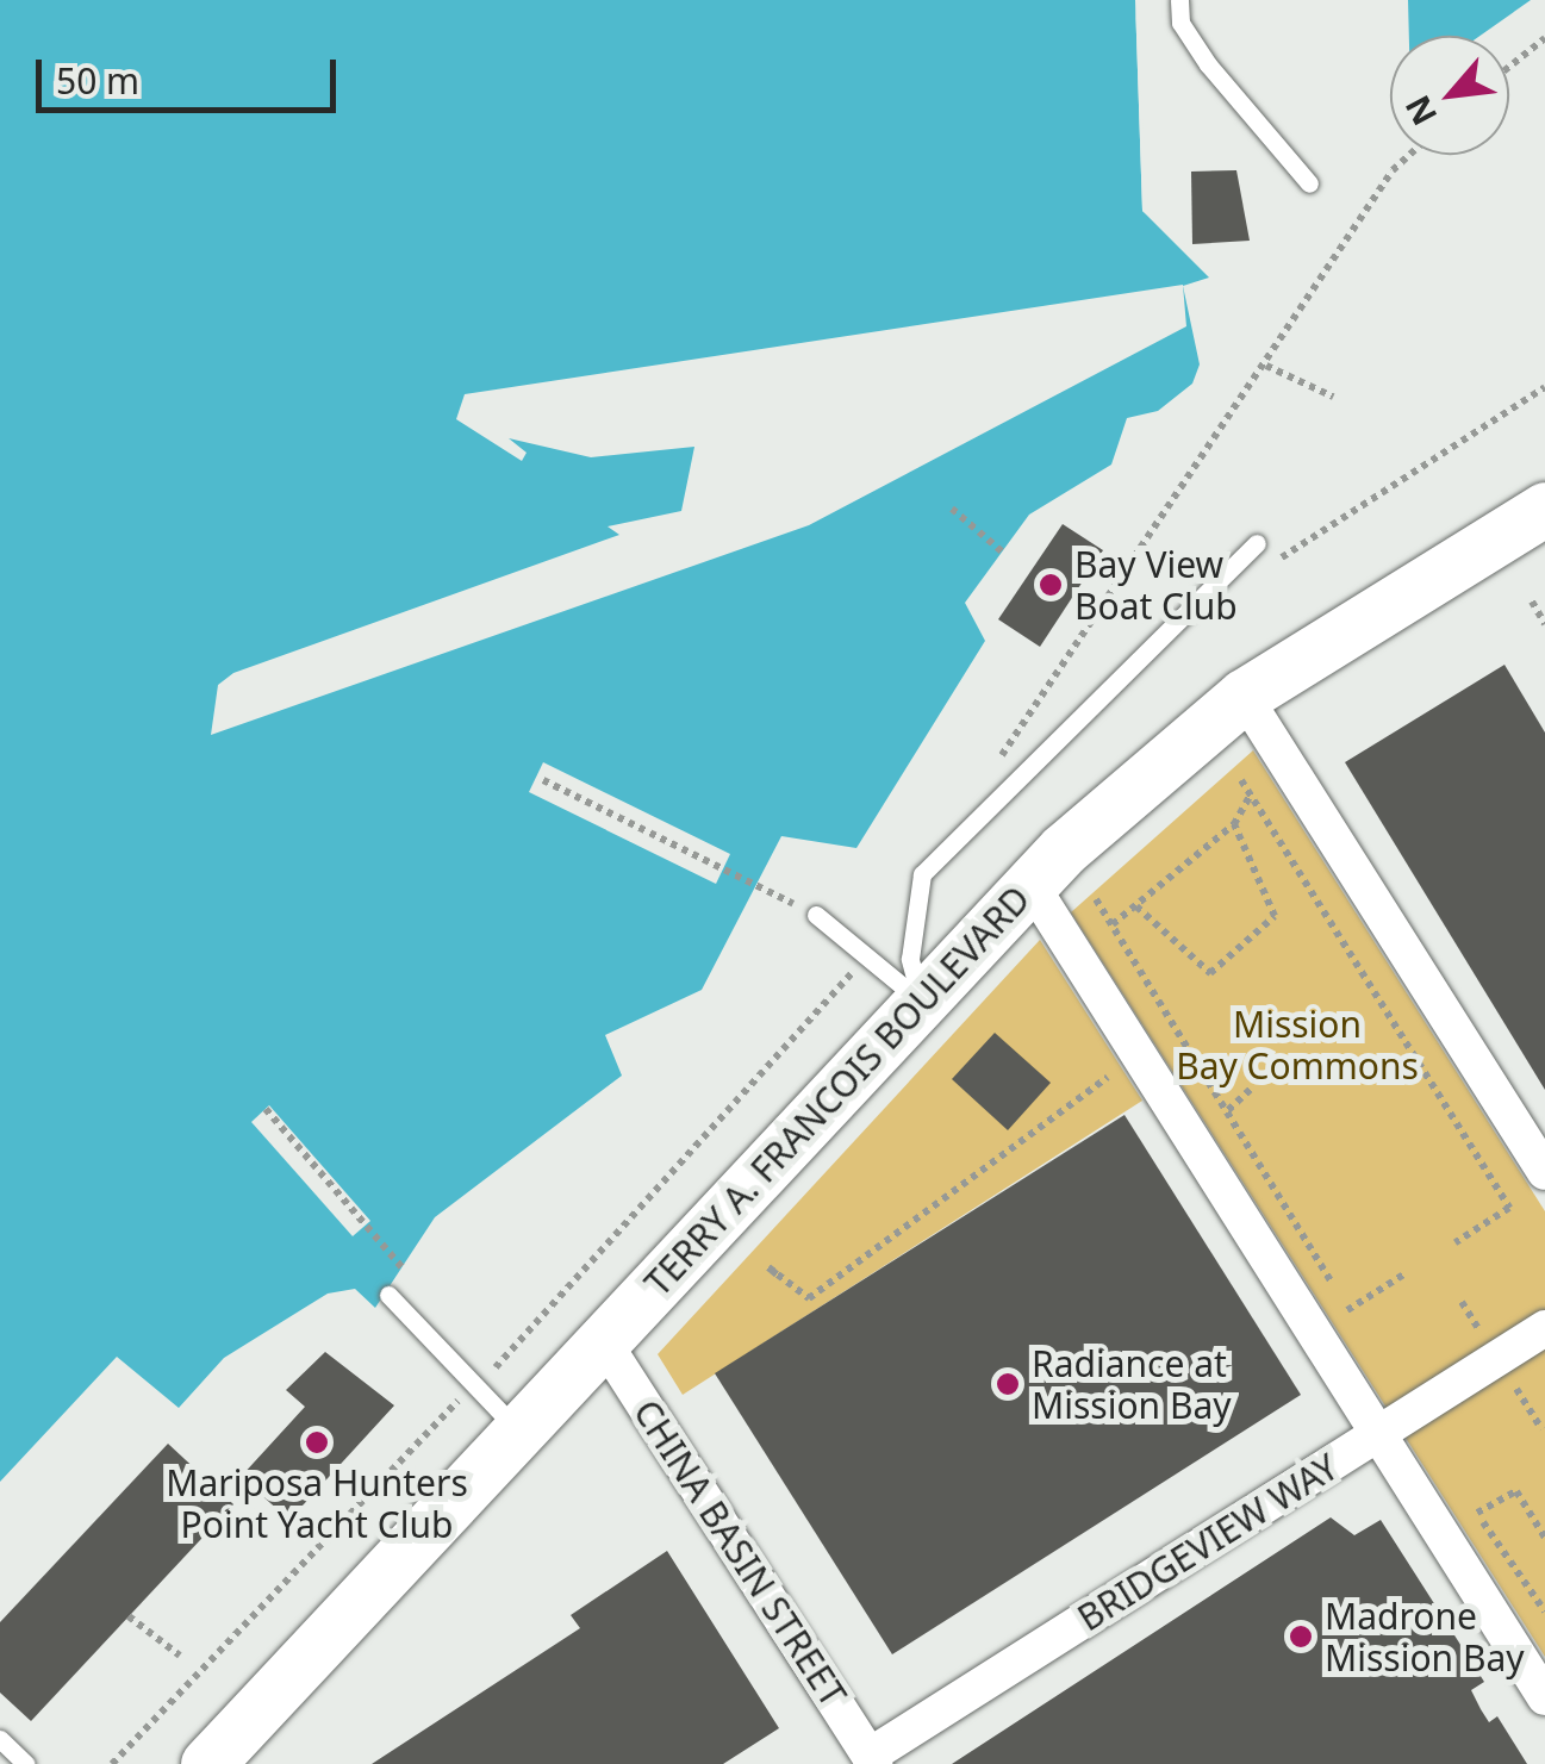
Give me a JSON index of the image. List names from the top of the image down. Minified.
{"streets":{"street":["TERRY A. FRANCOIS BOULEVARD","BRIDGEVIEW WAY","CHINA BASIN STREET"]},"crossings":[["TERRY A. FRANCOIS BOULEVARD","CHINA BASIN STREET"],["BRIDGEVIEW WAY","CHINA BASIN STREET"]],"parks":["Mission Bay Commons"],"places":["Bay View Boat Club","Radiance at Mission Bay","Mariposa Hunters Point Yacht Club","Madrone Mission Bay"],"scale_bar":"50 m","north":"bottom left"}
